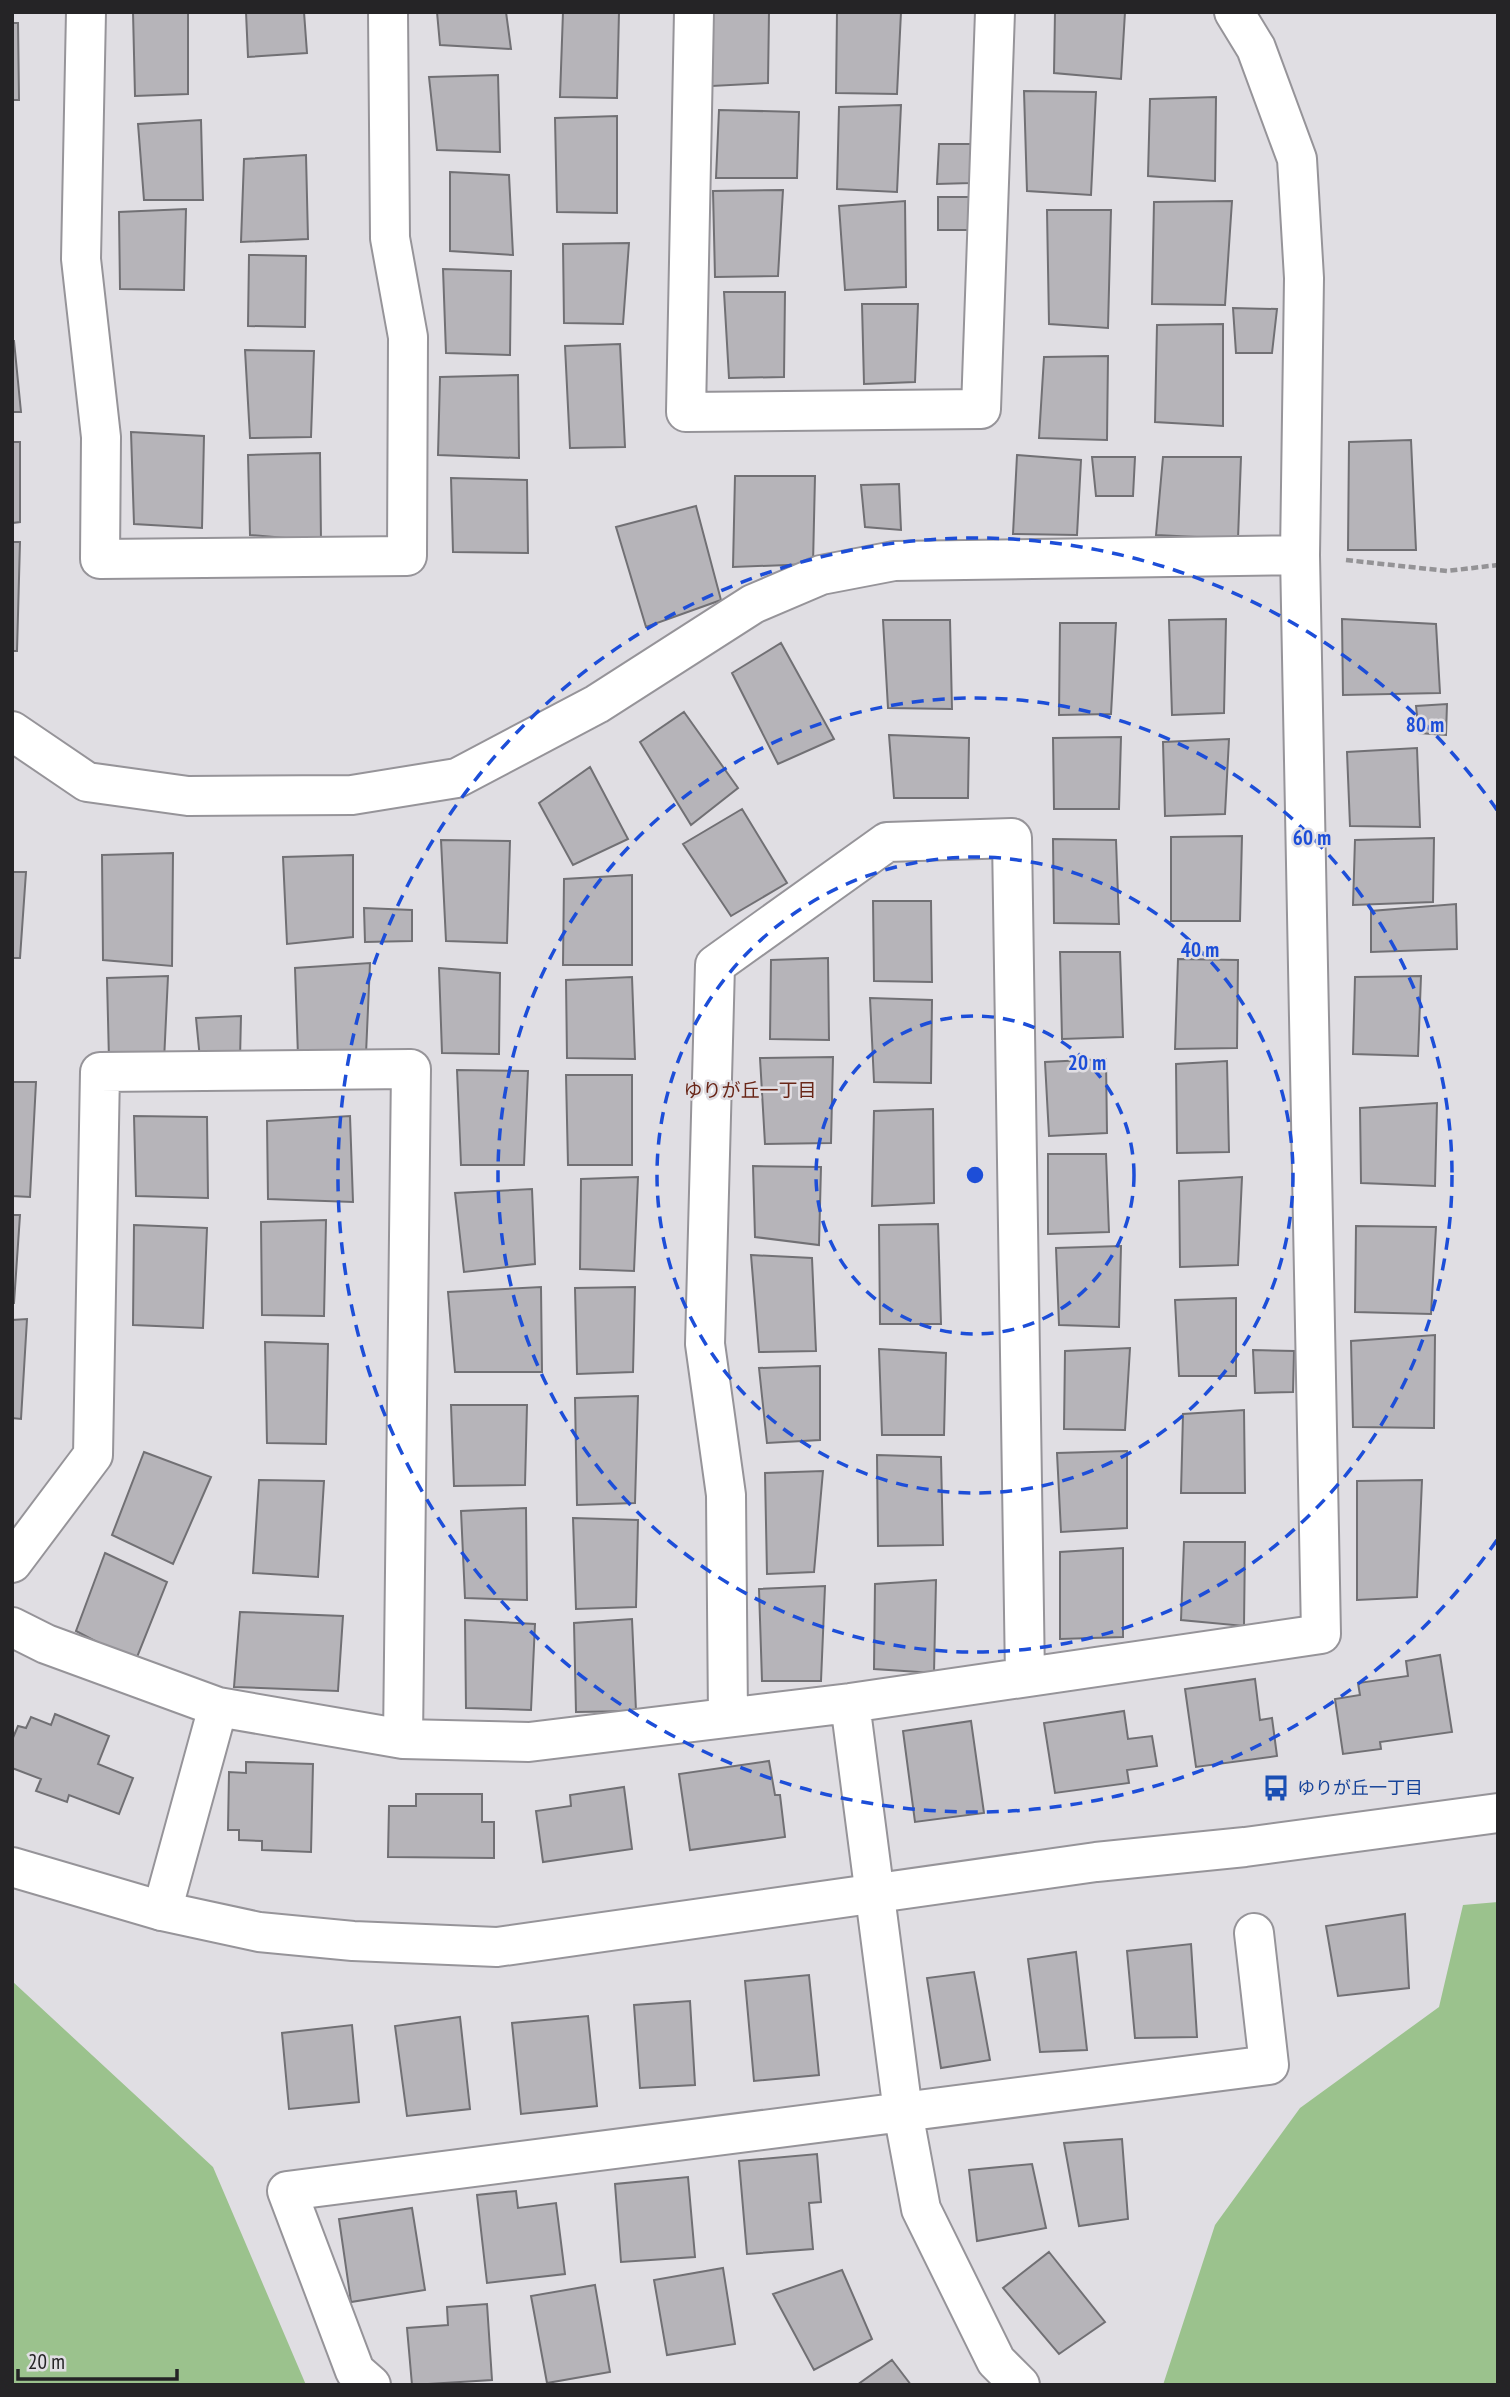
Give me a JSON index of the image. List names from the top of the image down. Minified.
{"districts":["ゆりが丘一丁目"],"places":{"bus stop":["ゆりが丘一丁目"]},"scale_bar":"20 m","rings":["80 m","60 m","40 m","20 m"]}
